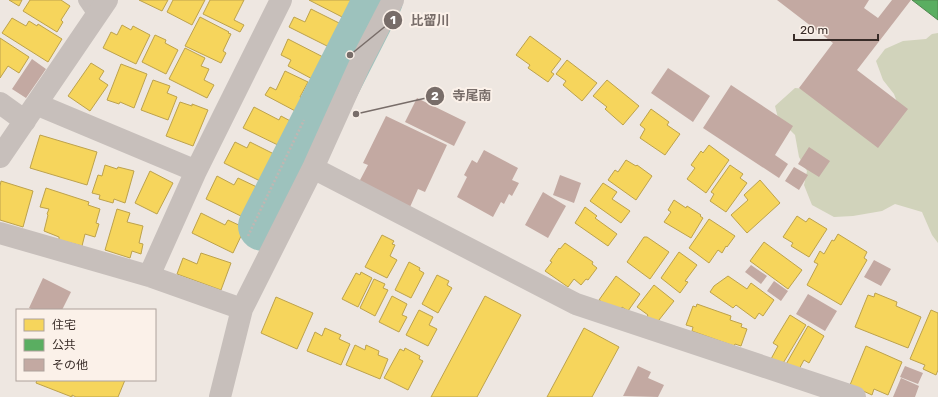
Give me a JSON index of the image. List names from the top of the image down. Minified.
{"places":["比留川","寺尾南"],"legend":["住宅","公共","その他"],"scale_bar":"20 m"}
